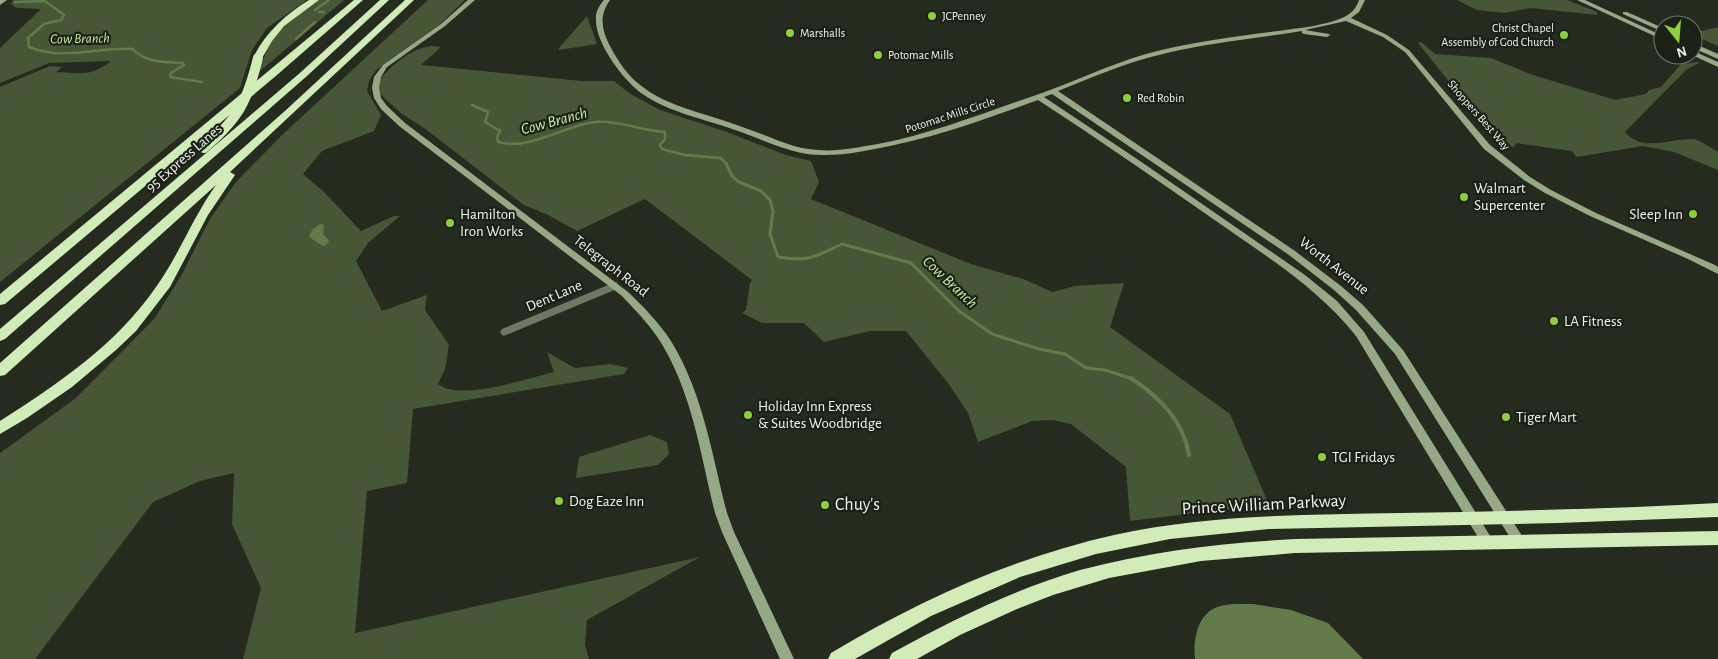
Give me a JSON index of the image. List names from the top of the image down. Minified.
{"streets":{"highway":["95 Express Lanes","Prince William Parkway"],"street":["Potomac Mills Circle","Shoppers Best Way","Telegraph Road","Worth Avenue","Dent Lane"]},"crossings":[["Potomac Mills Circle","Shoppers Best Way"],["Potomac Mills Circle","Worth Avenue"],["Telegraph Road","Dent Lane"],["Worth Avenue","Prince William Parkway"]],"water":["Cow Branch"],"places":["JCPenney","Marshalls","Christ Chapel Assembly of God Church","Potomac Mills","Red Robin","Walmart Supercenter","Sleep Inn","Hamilton Iron Works","LA Fitness","Holiday Inn Express & Suites Woodbridge","Tiger Mart","TGI Fridays","Dog Eaze Inn","Chuy's"],"north":"bottom"}
